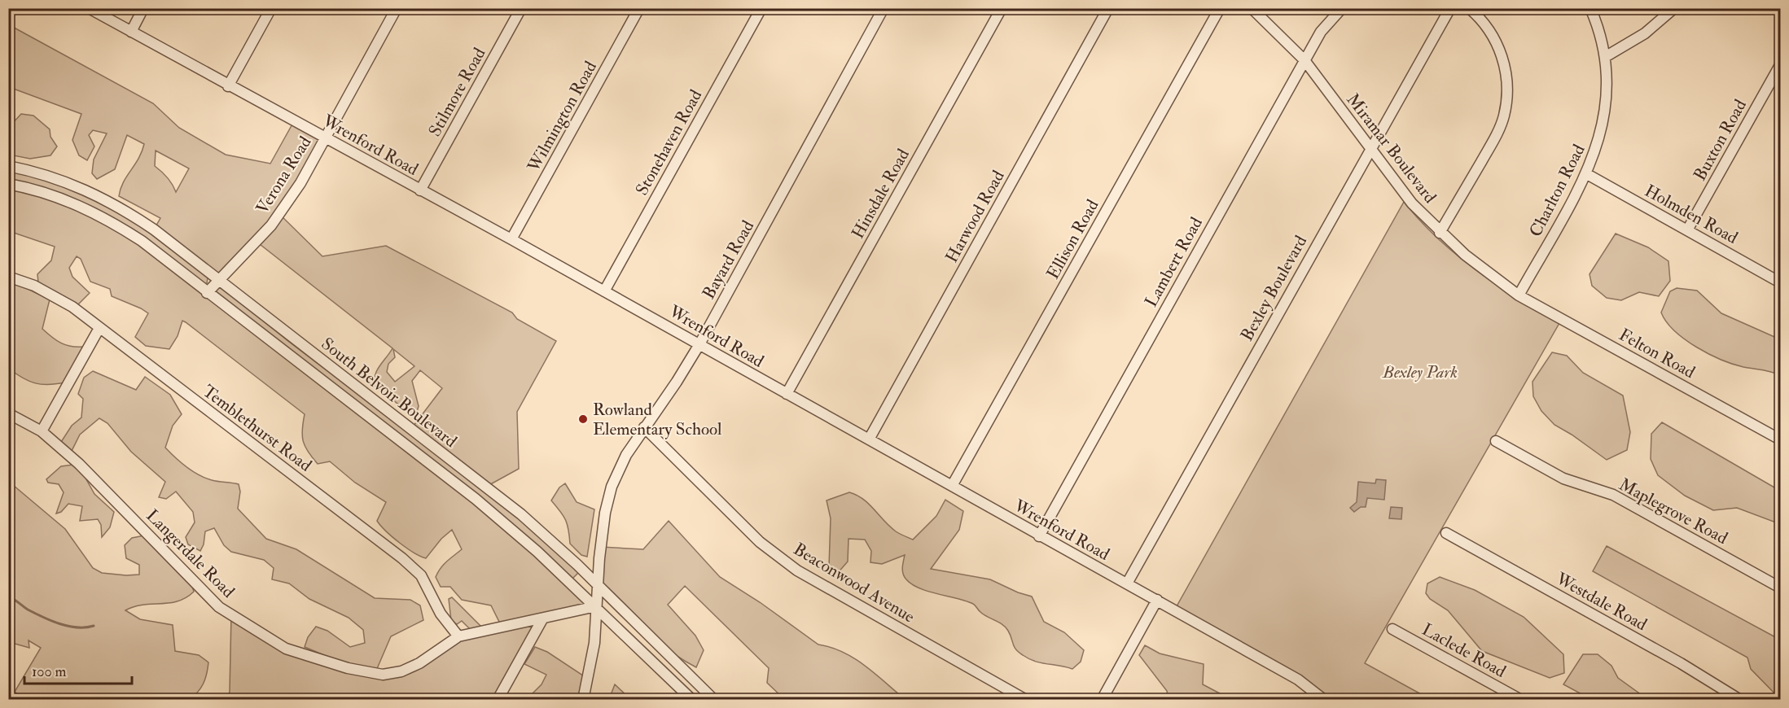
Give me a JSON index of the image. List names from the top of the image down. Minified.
{"streets":{"street":["Stilmore Road","Wilmington Road","Buxton Road","Stonehaven Road","Wrenford Road","Miramar Boulevard","Verona Road","Charlton Road","Hinsdale Road","Holmden Road","Harwood Road","Ellison Road","Bayard Road","Lambert Road","Bexley Boulevard","Felton Road","South Belvoir Boulevard","Temblethurst Road","Maplegrove Road","Langerdale Road","Beaconwood Avenue","Westdale Road","Laclede Road"]},"crossings":[["Stilmore Road","Wrenford Road"],["Wilmington Road","Wrenford Road"],["Buxton Road","Holmden Road"],["Stonehaven Road","Wrenford Road"],["Wrenford Road","Verona Road"],["Wrenford Road","Hinsdale Road"],["Wrenford Road","Harwood Road"],["Wrenford Road","Ellison Road"],["Wrenford Road","Bayard Road"],["Wrenford Road","Lambert Road"],["Wrenford Road","Bexley Boulevard"],["Miramar Boulevard","Charlton Road"],["Miramar Boulevard","Lambert Road"],["Miramar Boulevard","Bexley Boulevard"],["Miramar Boulevard","Felton Road"],["Verona Road","South Belvoir Boulevard"],["Charlton Road","Holmden Road"],["Charlton Road","Felton Road"],["Bayard Road","South Belvoir Boulevard"],["Bayard Road","Langerdale Road"],["Bayard Road","Beaconwood Avenue"],["South Belvoir Boulevard","Langerdale Road"],["Temblethurst Road","Langerdale Road"]],"parks":["Bexley Park"],"places":["Rowland Elementary School"],"scale_bar":"100 m"}
